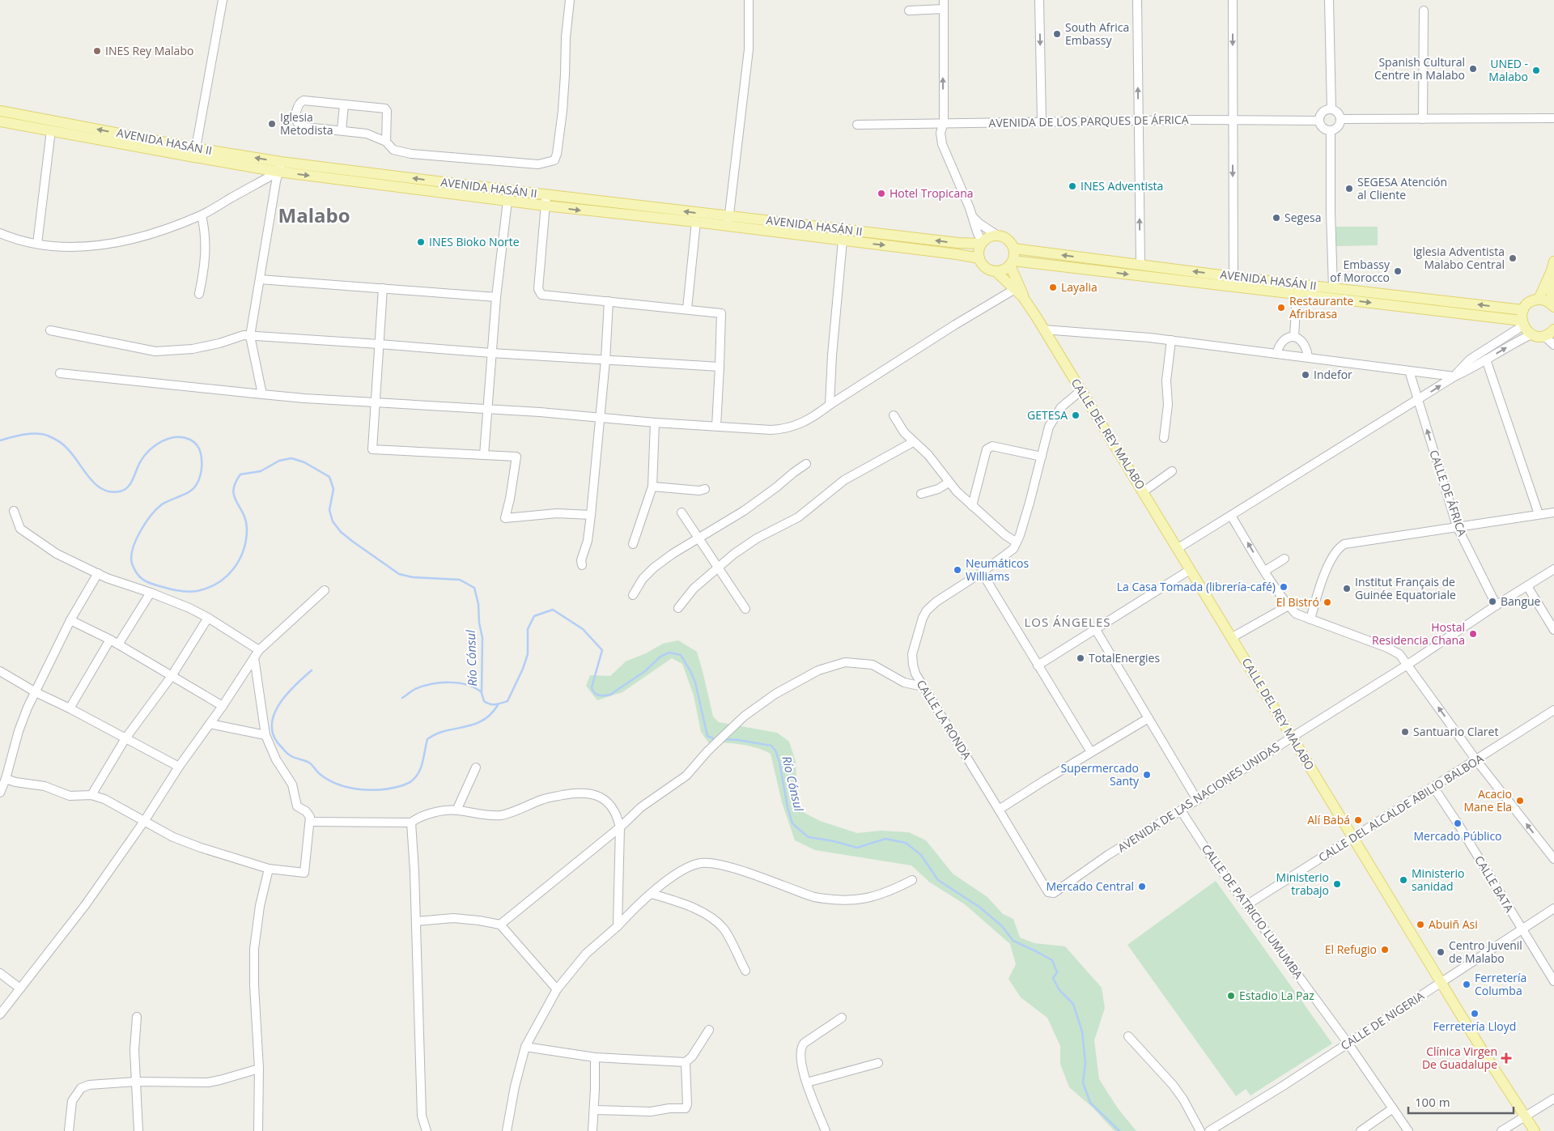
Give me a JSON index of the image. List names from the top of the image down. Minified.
{"streets":{"main road":["AVENIDA HASÁN II","CALLE DEL REY MALABO"],"street":["AVENIDA DE LOS PARQUES DE ÁFRICA","CALLE DE ÁFRICA","CALLE LA RONDA","AVENIDA DE LAS NACIONES UNIDAS","CALLE DEL ALCALDE ABILIO BALBOA","CALLE BATA","CALLE DE PATRICIO LUMUMBA","CALLE DE NIGERIA"]},"crossings":[["AVENIDA HASÁN II","CALLE DEL REY MALABO"],["CALLE DEL REY MALABO","AVENIDA DE LAS NACIONES UNIDAS"],["CALLE DEL REY MALABO","CALLE DEL ALCALDE ABILIO BALBOA"],["CALLE DEL REY MALABO","CALLE DE NIGERIA"],["CALLE DE ÁFRICA","AVENIDA DE LAS NACIONES UNIDAS"],["CALLE LA RONDA","AVENIDA DE LAS NACIONES UNIDAS"],["AVENIDA DE LAS NACIONES UNIDAS","CALLE DE PATRICIO LUMUMBA"],["CALLE DEL ALCALDE ABILIO BALBOA","CALLE BATA"],["CALLE DEL ALCALDE ABILIO BALBOA","CALLE DE PATRICIO LUMUMBA"],["CALLE BATA","CALLE DE NIGERIA"],["CALLE DE PATRICIO LUMUMBA","CALLE DE NIGERIA"]],"one_way":["CALLE DE ÁFRICA"],"districts":["Malabo","LOS ÁNGELES"],"water":["Río Cónsul"],"places":{"other":["South Africa Embassy","INES Rey Malabo","Spanish Cultural Centre in Malabo","UNED - Malabo","Iglesia Metodista","INES Adventista","SEGESA Atención al Cliente","Hotel Tropicana","Segesa","INES Bioko Norte","Iglesia Adventista Malabo Central","Embassy of Morocco","Layalia","Restaurante Afribrasa","Indefor","GETESA","Neumáticos Williams","La Casa Tomada (librería-café)","Institut Français de Guinée Equatoriale","Bangue","El Bistró","Hostal Residencia Chana","TotalEnergies","Santuario Claret","Supermercado Santy","Acacio Mane Ela","Alí Babá","Mercado Público","Ministerio sanidad","Ministerio trabajo","Mercado Central","Abuiñ Asi","El Refugio","Centro Juvenil de Malabo","Ferretería Columba","Estadio La Paz","Ferretería Lloyd"],"health":["Clínica Virgen De Guadalupe"]},"scale_bar":"100 m"}
